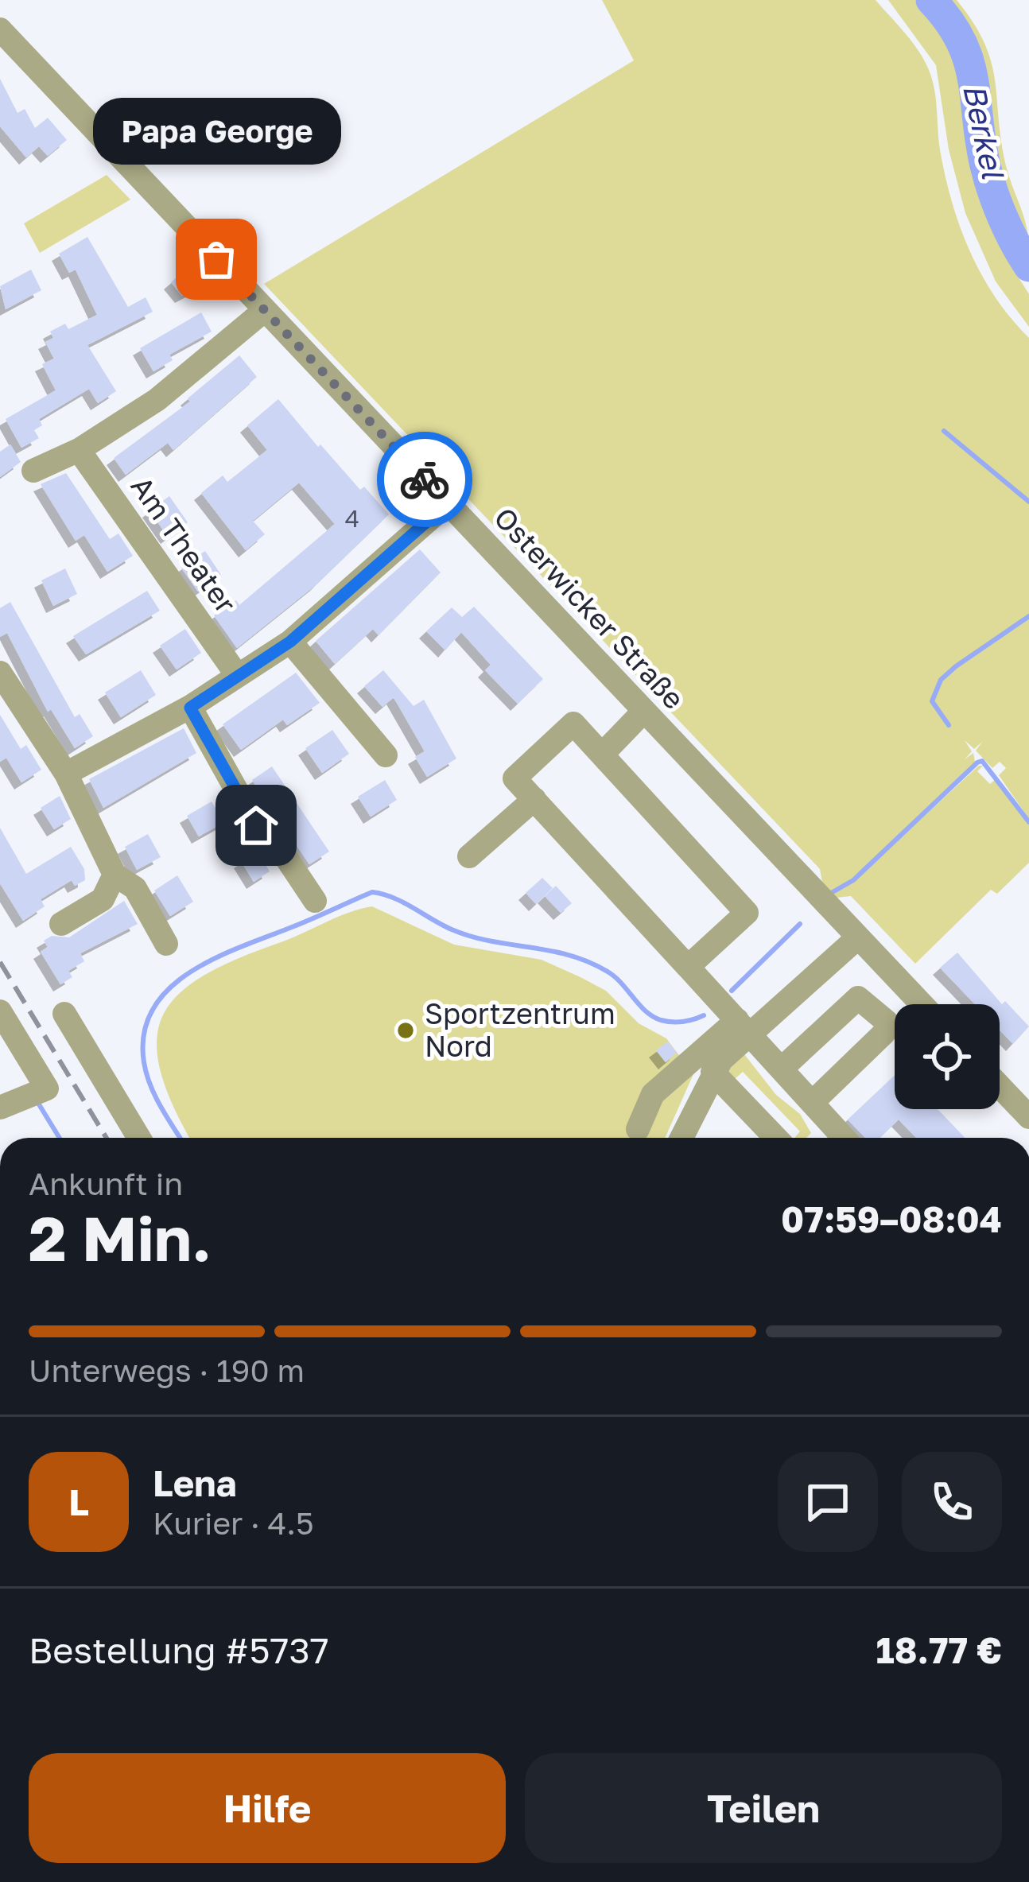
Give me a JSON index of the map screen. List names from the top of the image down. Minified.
{"streets":{"street":["Am Theater","Osterwicker Straße"]},"water":["Berkel"],"places":["Papa George","Sportzentrum Nord"],"house_numbers":["4"],"page":{"bubble":"Papa George","heading":["2 Min.","Ankunft in","07:59–08:04"],"panel":["Lena","Kurier · 4.5","Bestellung #5737","18.77 €"],"bar":"Unterwegs · 190 m","round":"L","buttons":["Hilfe","Teilen"]}}
